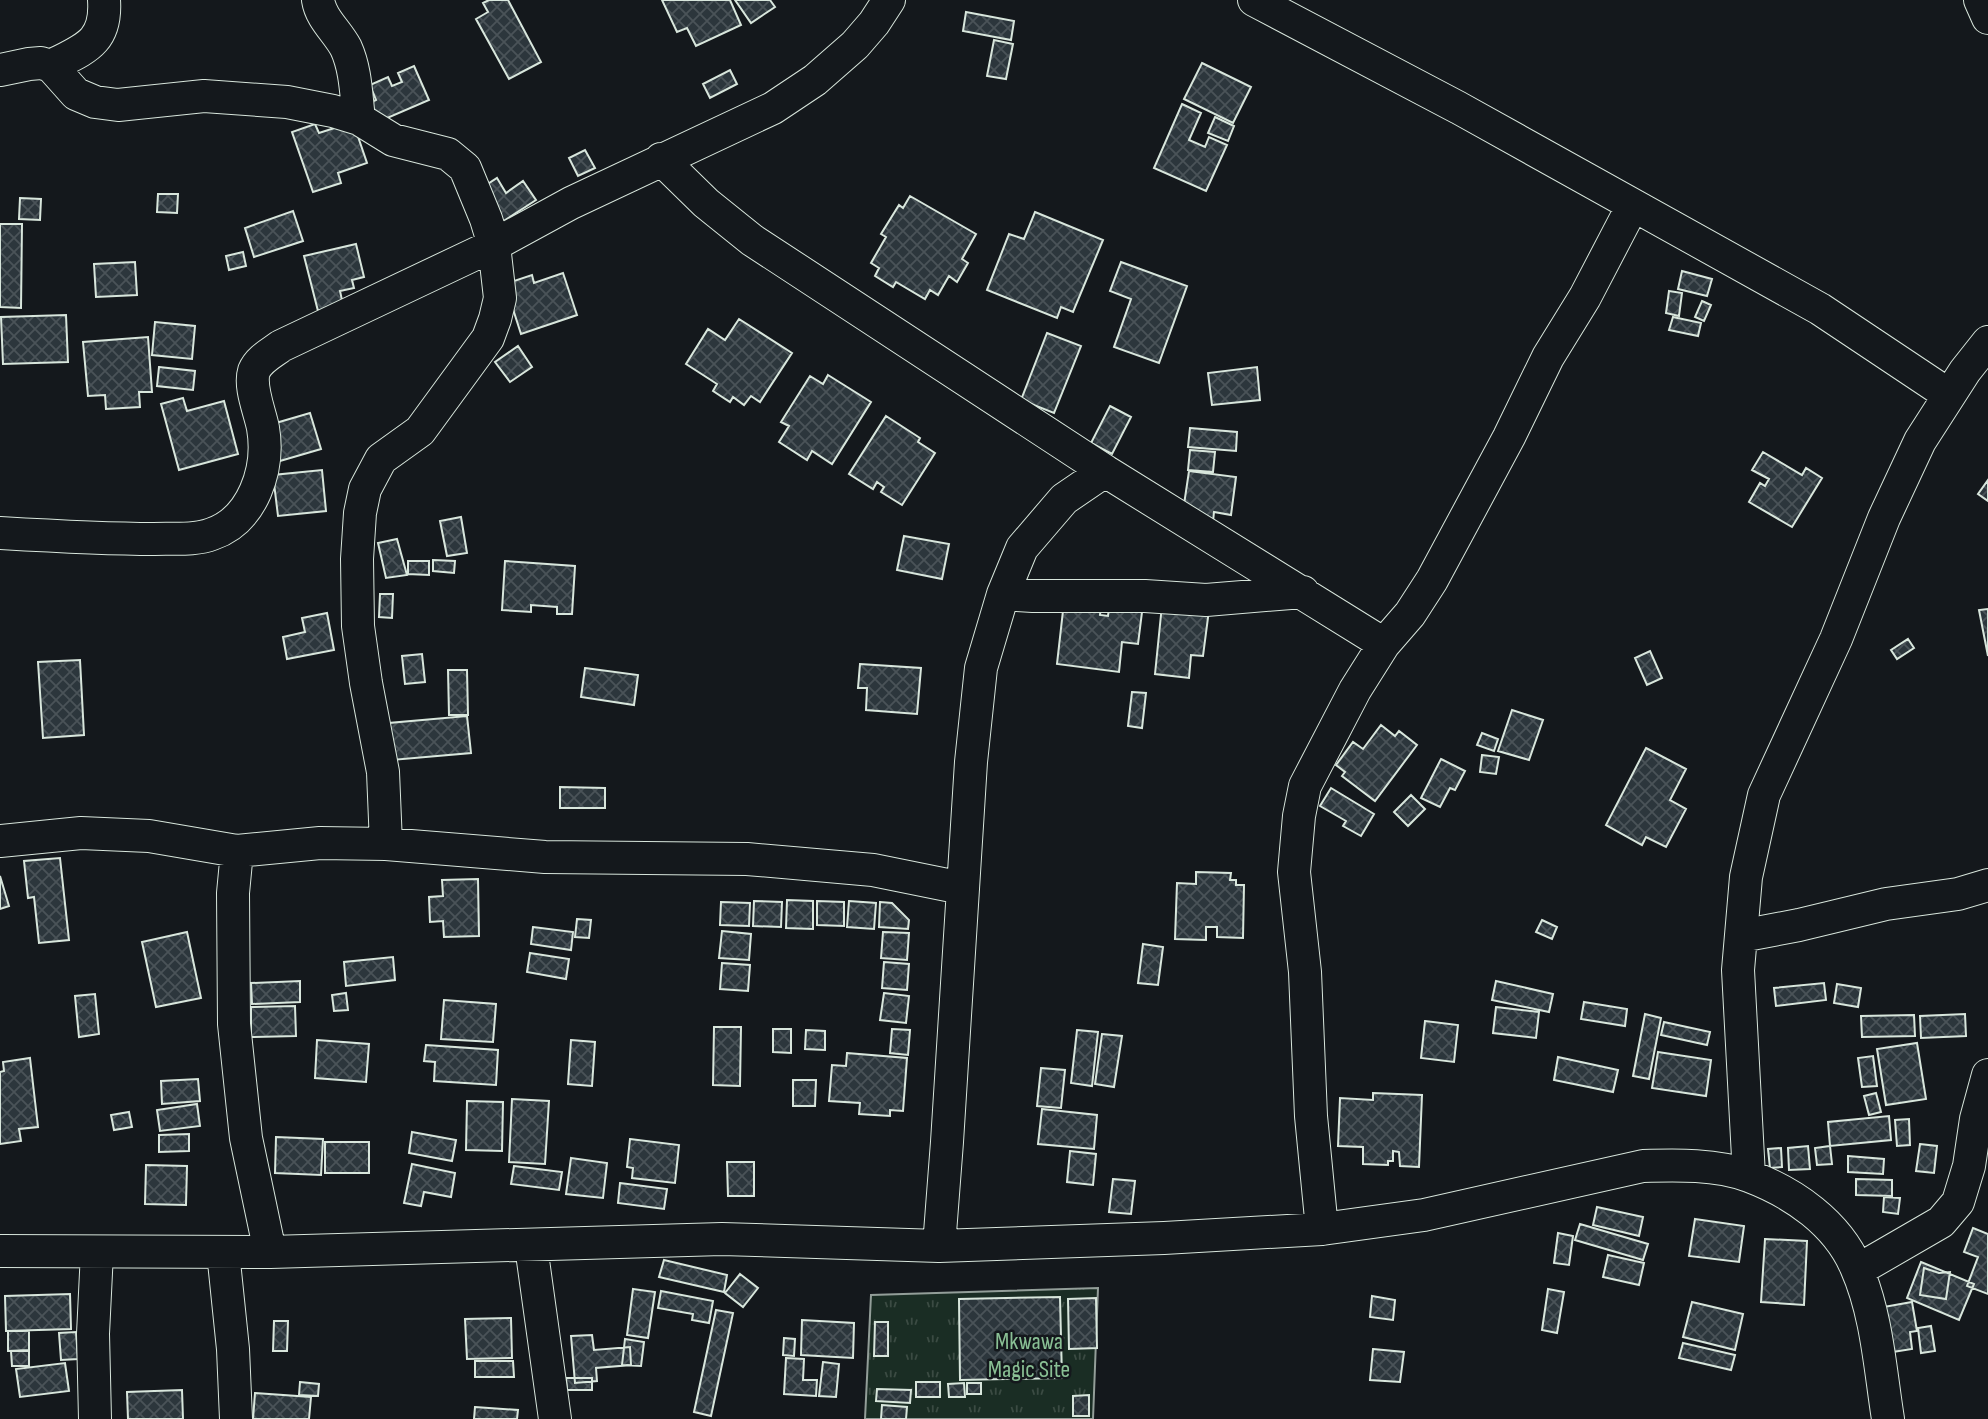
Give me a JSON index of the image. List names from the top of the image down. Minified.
{"parks":["Mkwawa Magic Site"]}
